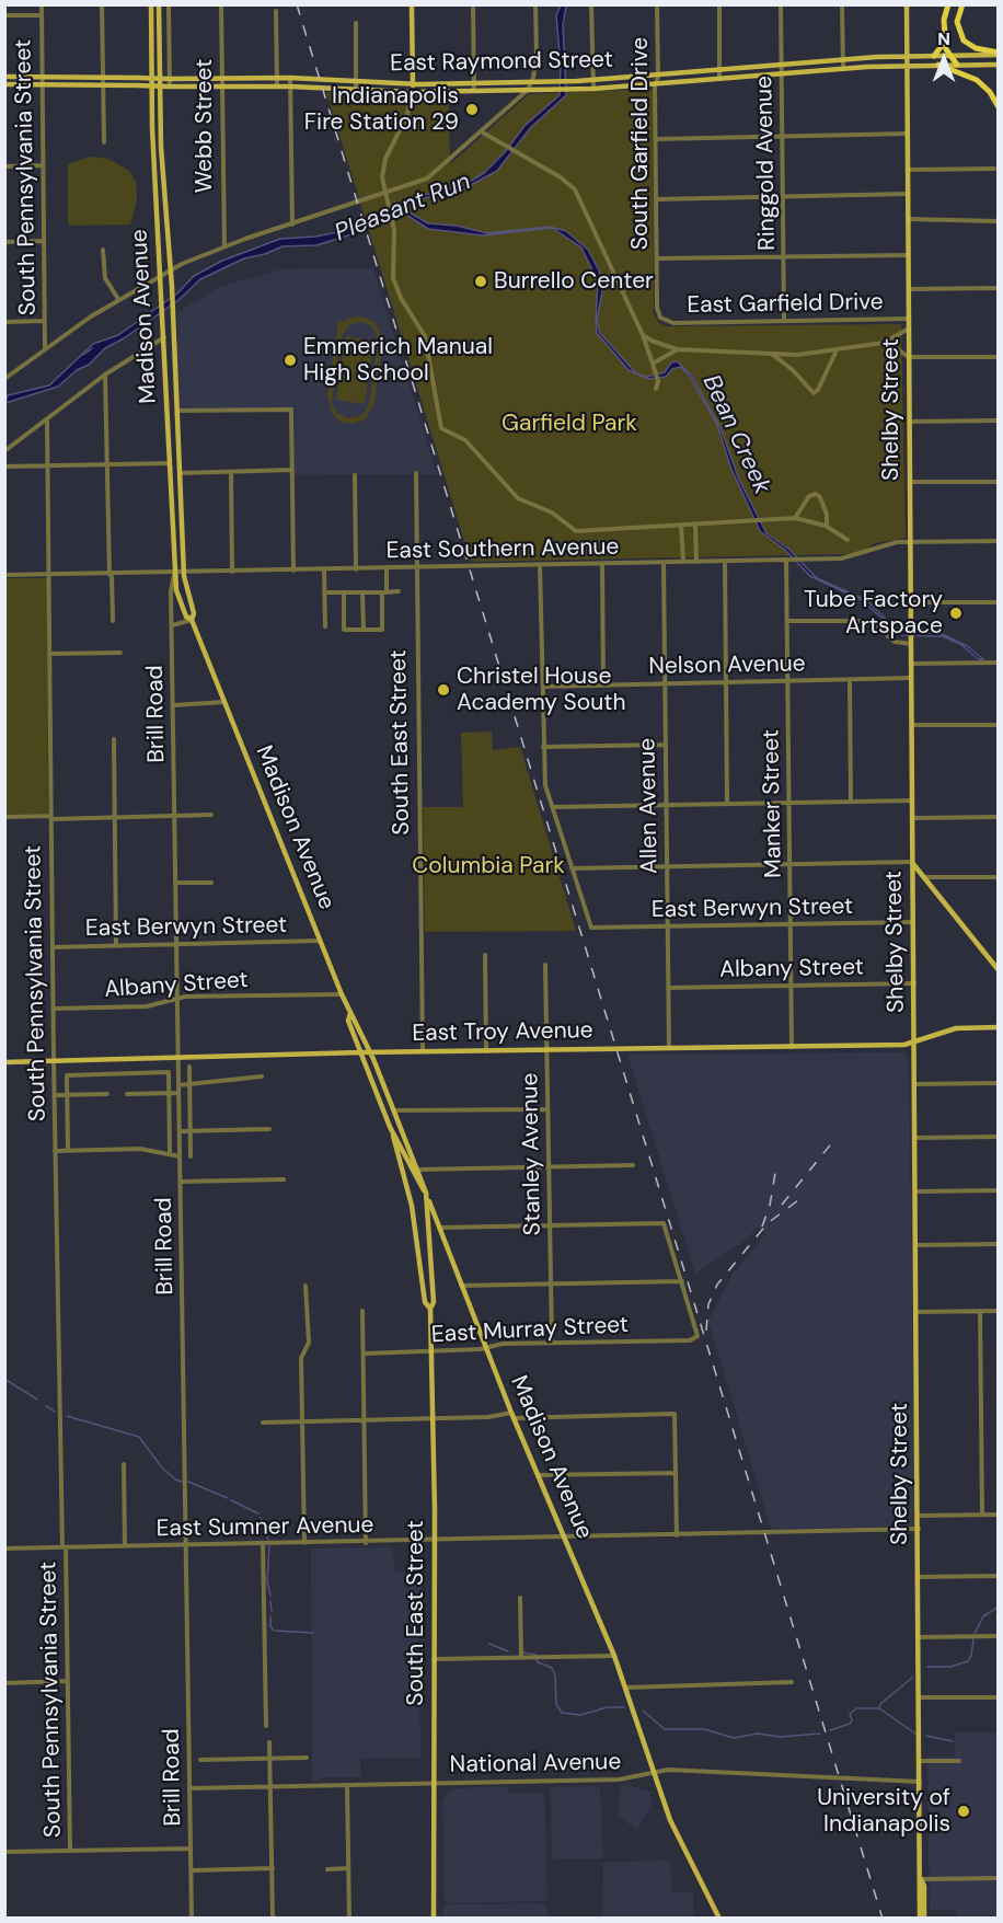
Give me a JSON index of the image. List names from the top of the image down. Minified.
{"streets":{"main road":["East Raymond Street","Madison Avenue","Shelby Street","South East Street","East Troy Avenue"],"street":["Webb Street","South Garfield Drive","Ringgold Avenue","South Pennsylvania Street","East Garfield Drive","East Southern Avenue","Nelson Avenue","Brill Road","Manker Street","Allen Avenue","East Berwyn Street","Albany Street","Stanley Avenue","East Murray Street","East Sumner Avenue","National Avenue"]},"crossings":[["East Raymond Street","Webb Street"],["East Raymond Street","South Garfield Drive"],["East Raymond Street","Ringgold Avenue"],["East Raymond Street","South Pennsylvania Street"],["East Raymond Street","Shelby Street"],["South Garfield Drive","East Garfield Drive"],["Ringgold Avenue","East Garfield Drive"],["South Pennsylvania Street","East Southern Avenue"],["South Pennsylvania Street","East Berwyn Street"],["South Pennsylvania Street","Albany Street"],["South Pennsylvania Street","East Troy Avenue"],["South Pennsylvania Street","East Sumner Avenue"],["East Garfield Drive","Shelby Street"],["Madison Avenue","East Southern Avenue"],["Madison Avenue","Brill Road"],["Madison Avenue","South East Street"],["Madison Avenue","East Berwyn Street"],["Madison Avenue","Albany Street"],["Madison Avenue","East Troy Avenue"],["Madison Avenue","East Murray Street"],["Madison Avenue","East Sumner Avenue"],["Madison Avenue","National Avenue"],["Shelby Street","East Southern Avenue"],["Shelby Street","Nelson Avenue"],["Shelby Street","East Berwyn Street"],["Shelby Street","Albany Street"],["Shelby Street","East Troy Avenue"],["Shelby Street","East Sumner Avenue"],["Shelby Street","National Avenue"],["East Southern Avenue","Brill Road"],["East Southern Avenue","South East Street"],["East Southern Avenue","Manker Street"],["East Southern Avenue","Allen Avenue"],["Nelson Avenue","Manker Street"],["Nelson Avenue","Allen Avenue"],["Brill Road","East Berwyn Street"],["Brill Road","Albany Street"],["Brill Road","East Troy Avenue"],["Brill Road","East Sumner Avenue"],["Brill Road","National Avenue"],["South East Street","East Troy Avenue"],["South East Street","East Murray Street"],["South East Street","East Sumner Avenue"],["South East Street","National Avenue"],["Manker Street","East Berwyn Street"],["Manker Street","Albany Street"],["Manker Street","East Troy Avenue"],["Allen Avenue","East Berwyn Street"],["Allen Avenue","Albany Street"],["Allen Avenue","East Troy Avenue"],["East Troy Avenue","Stanley Avenue"],["Stanley Avenue","East Murray Street"]],"water":["Pleasant Run","Bean Creek"],"parks":["Garfield Park","Columbia Park"],"places":["Indianapolis Fire Station 29","Burrello Center","Emmerich Manual High School","Tube Factory Artspace","Christel House Academy South","University of Indianapolis"],"north":"top"}
